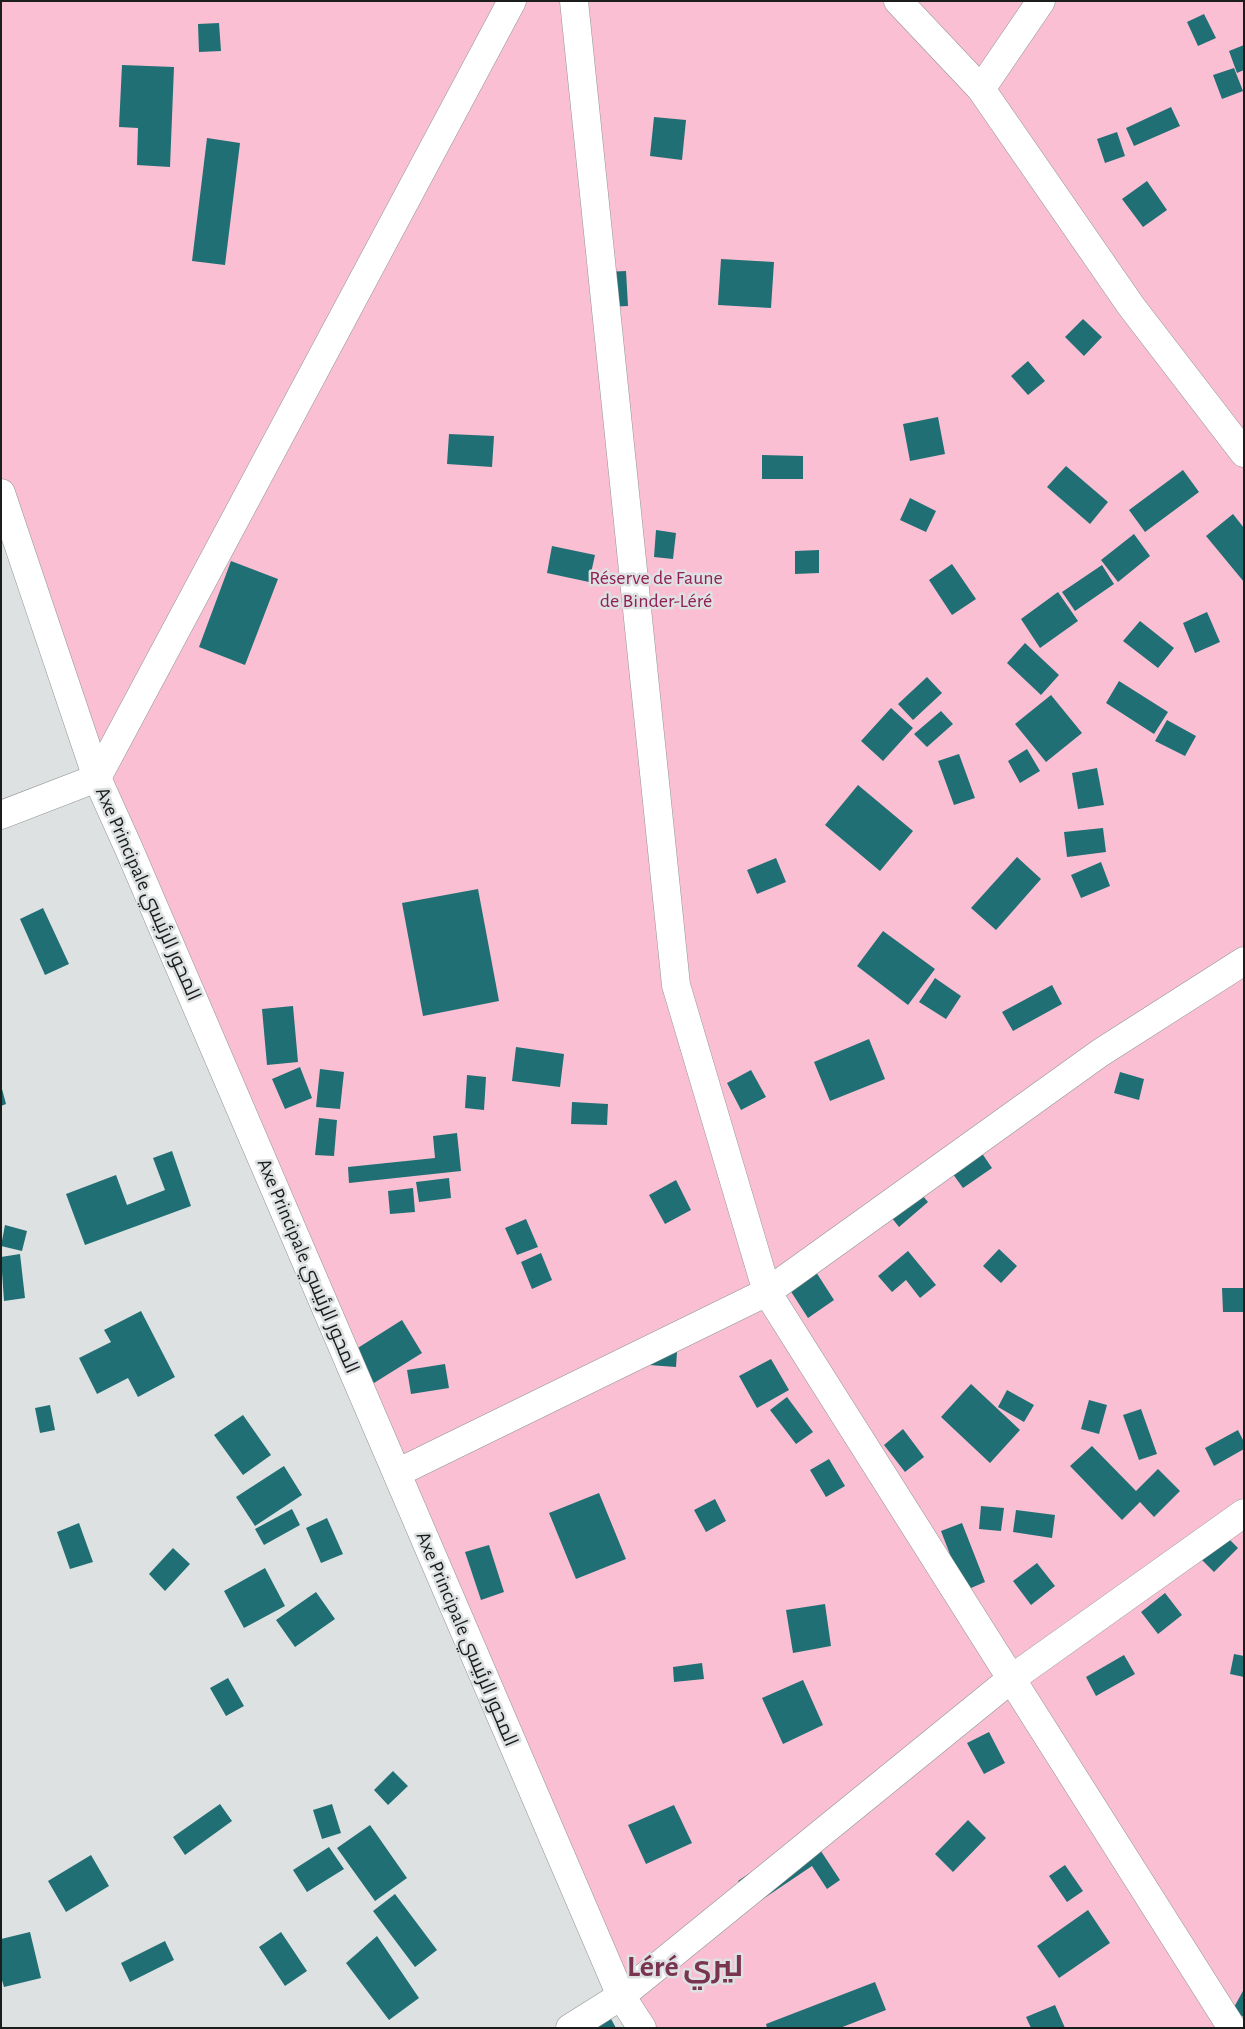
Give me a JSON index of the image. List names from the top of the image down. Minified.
{"streets":{"street":["Axe Principale المحور الرئيسي"]},"districts":["Léré ليري"],"parks":["Réserve de Faune de Binder-Léré"]}
